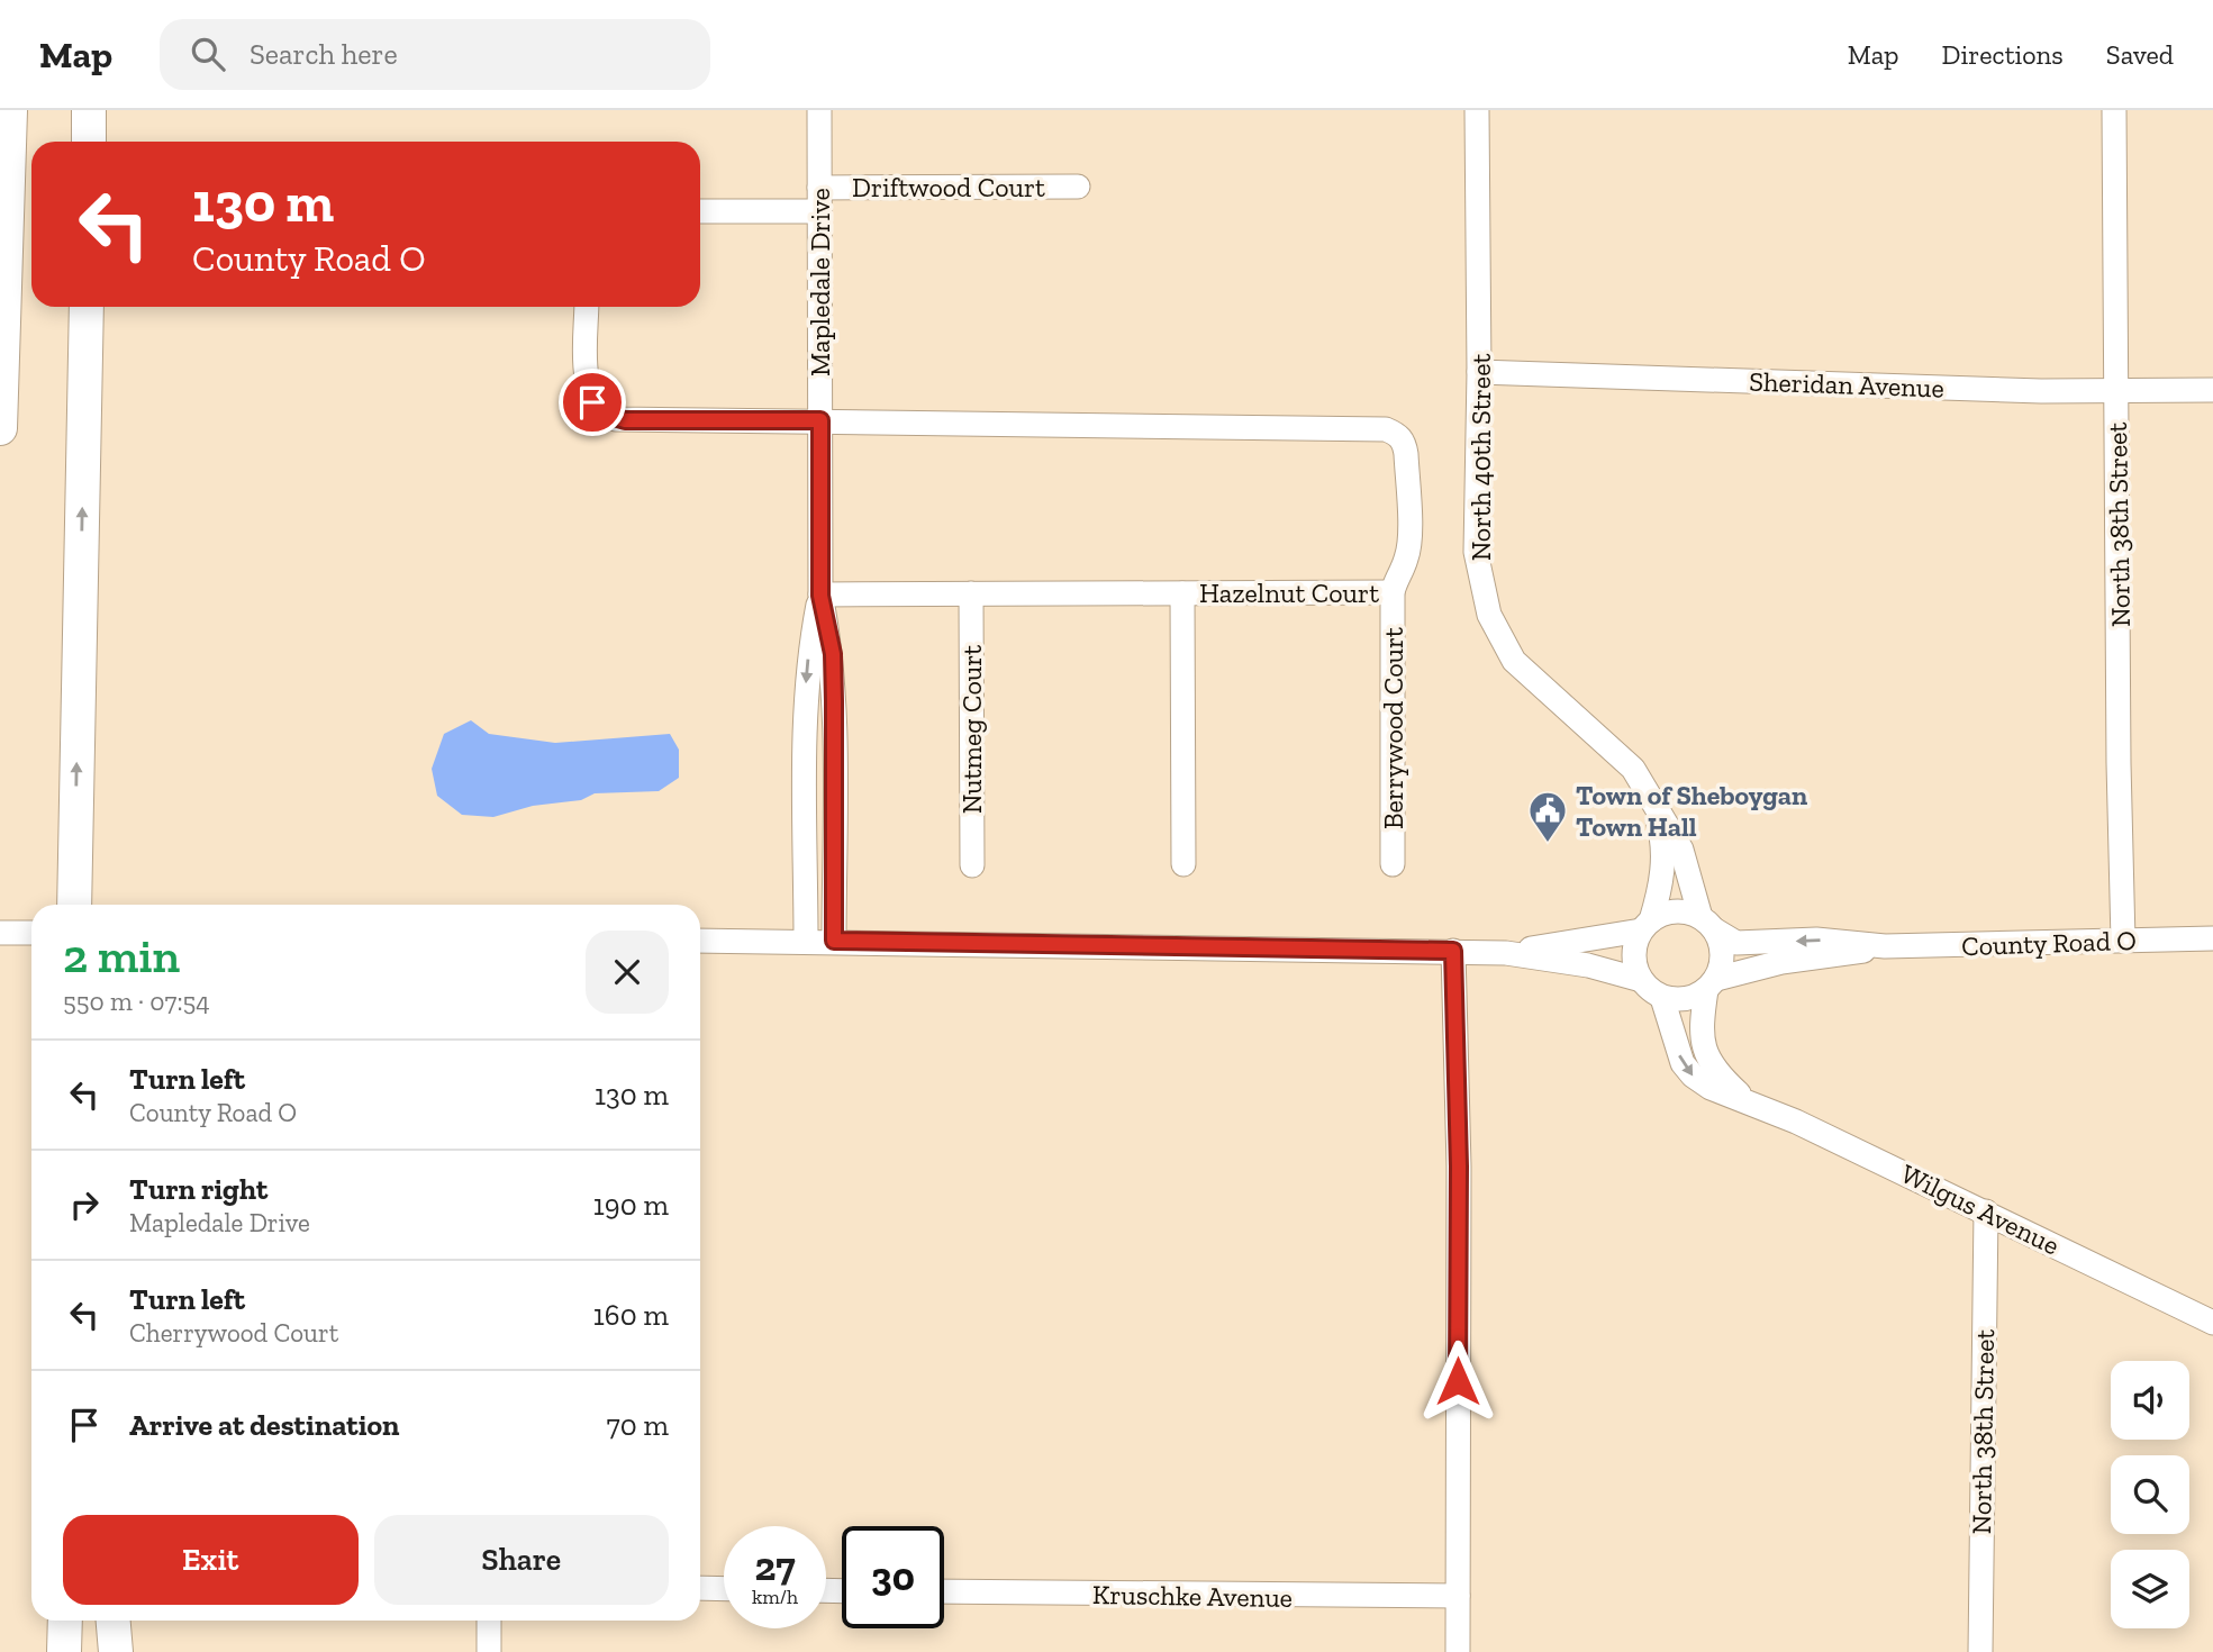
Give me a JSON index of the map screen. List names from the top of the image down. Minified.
{"streets":{"street":["Driftwood Court","Mapledale Drive","Sheridan Avenue","North 40th Street","North 38th Street","Hazelnut Court","Berrywood Court","Nutmeg Court","County Road O","Wilgus Avenue","Kruschke Avenue"]},"crossings":[["Driftwood Court","Mapledale Drive"],["Mapledale Drive","Hazelnut Court"],["Sheridan Avenue","North 40th Street"],["Sheridan Avenue","North 38th Street"],["North 40th Street","County Road O"],["North 40th Street","Wilgus Avenue"],["North 38th Street","County Road O"],["North 38th Street","Wilgus Avenue"],["Hazelnut Court","Berrywood Court"],["Hazelnut Court","Nutmeg Court"],["County Road O","Wilgus Avenue"]],"places":{"public building":["Town of Sheboygan Town Hall"]},"page":{"header":"Map","search":"Search here","nav":["Map","Directions","Saved"],"turn":["130 m","County Road O"],"heading":["2 min","550 m · 07:54"],"list":[{"name":"Turn left","note":"County Road O","value":"130 m"},{"name":"Turn right","note":"Mapledale Drive","value":"190 m"},{"name":"Turn left","note":"Cherrywood Court","value":"160 m"},{"name":"Arrive at destination","value":"70 m"}],"buttons":["Exit","Share"],"speed":"27 km/h","limit":"30"}}
